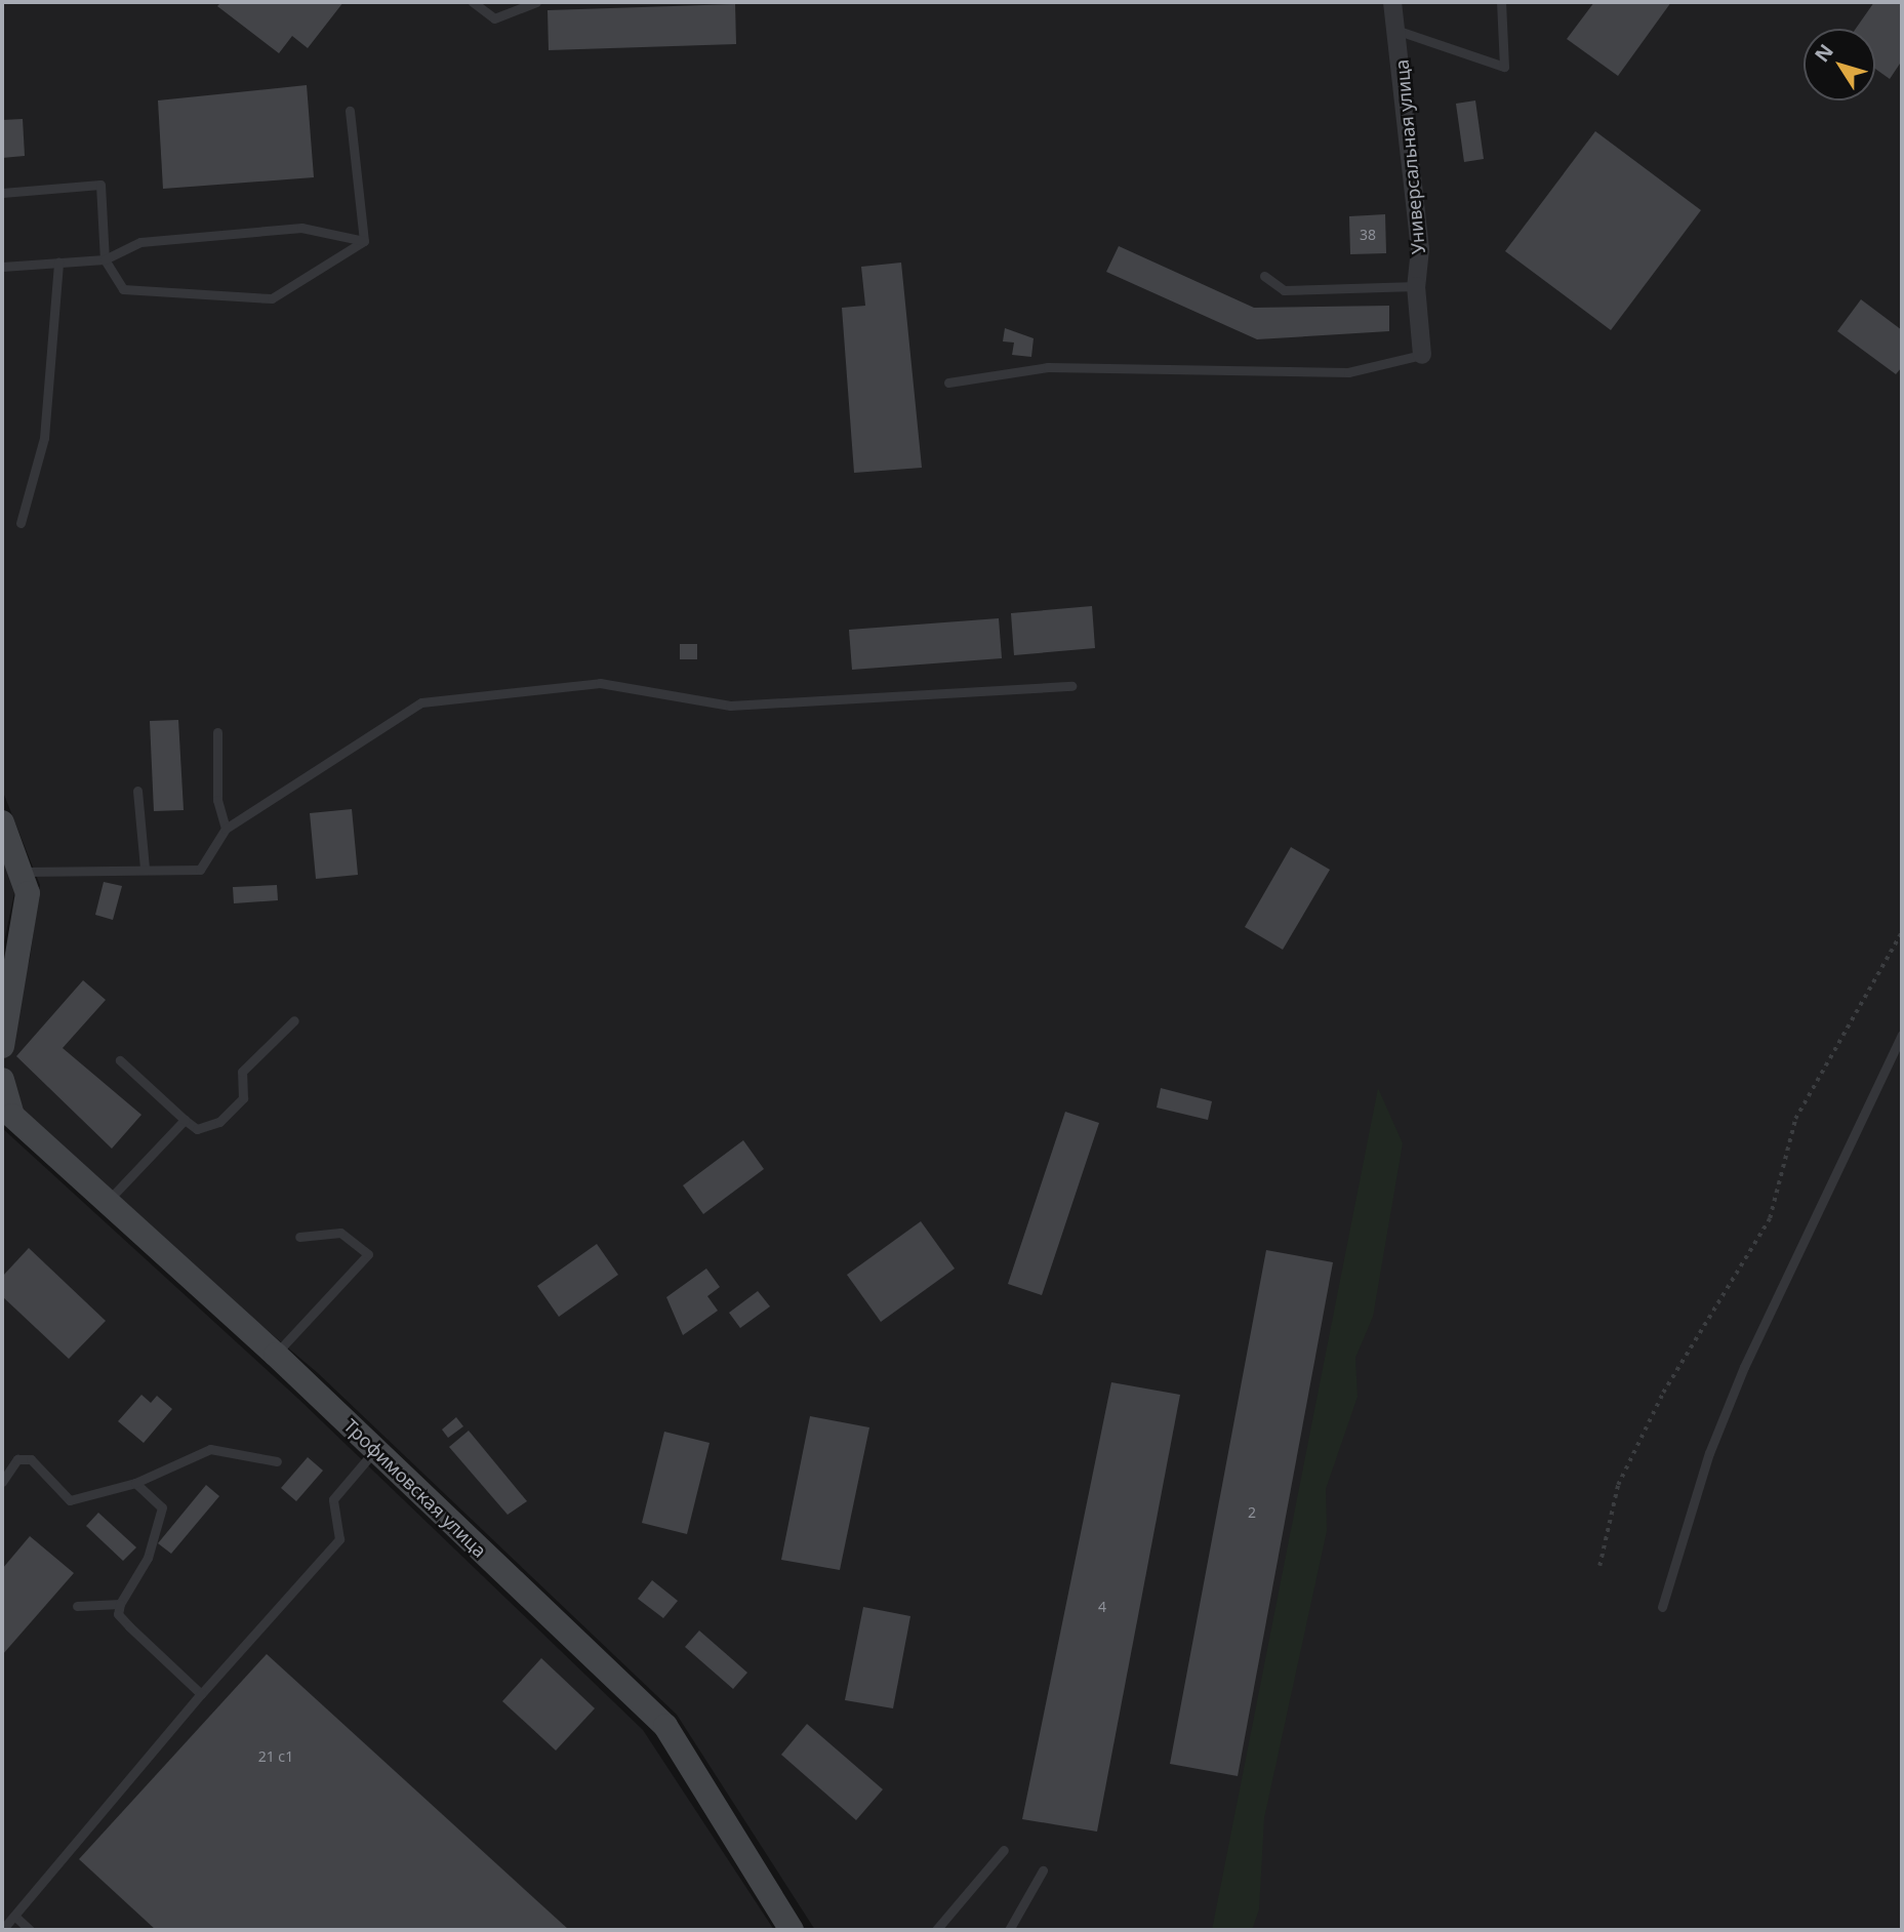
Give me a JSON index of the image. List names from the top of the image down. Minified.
{"streets":{"street":["Универсальная улица","Трофимовская улица"]},"house_numbers":["38","2","4","21 с1"],"north":"top left"}
